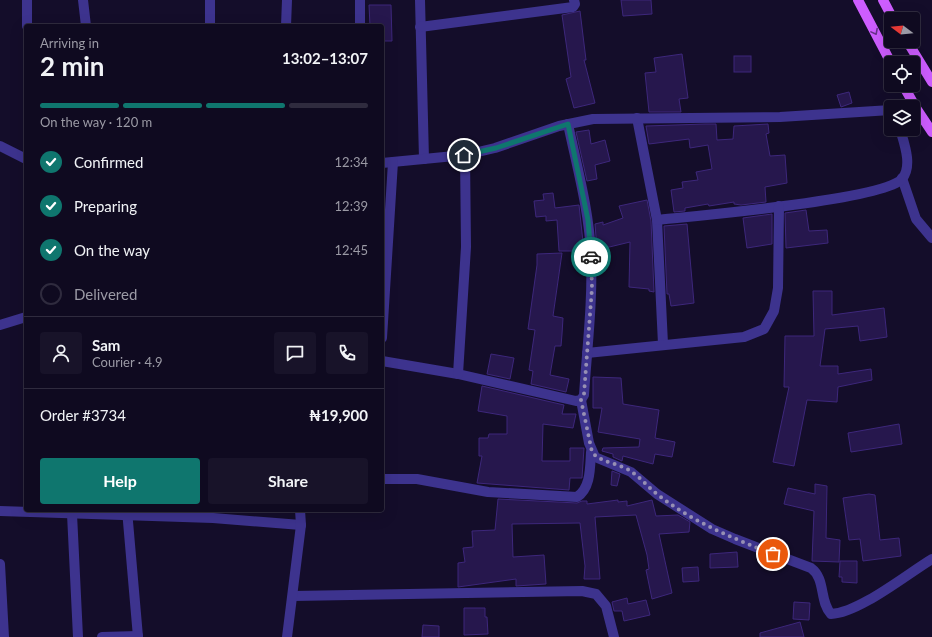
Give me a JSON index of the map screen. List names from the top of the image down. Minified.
{"north":"left","page":{"heading":["2 min","Arriving in","13:02–13:07"],"panel":["Sam","Courier · 4.9","Order #3734","₦19,900"],"bar":"On the way · 120 m","list":[["Confirmed","12:34"],["Preparing","12:39"],["On the way","12:45"],"Delivered"],"buttons":["Help","Share"]}}
